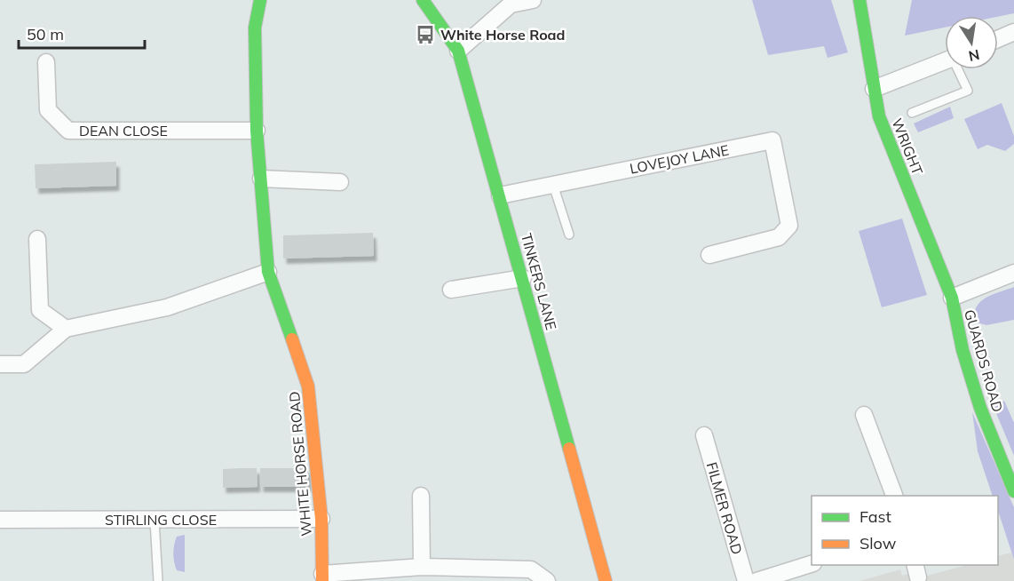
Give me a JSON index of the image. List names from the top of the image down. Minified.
{"streets":{"street":["DEAN CLOSE","WRIGHT","LOVEJOY LANE","TINKERS LANE","GUARDS ROAD","WHITE HORSE ROAD","FILMER ROAD","STIRLING CLOSE"]},"crossings":[["DEAN CLOSE","WHITE HORSE ROAD"],["WRIGHT","GUARDS ROAD"],["LOVEJOY LANE","TINKERS LANE"],["WHITE HORSE ROAD","STIRLING CLOSE"]],"places":{"bus stop":["White Horse Road"]},"legend":["Fast","Slow"],"scale_bar":"50 m","north":"bottom"}
